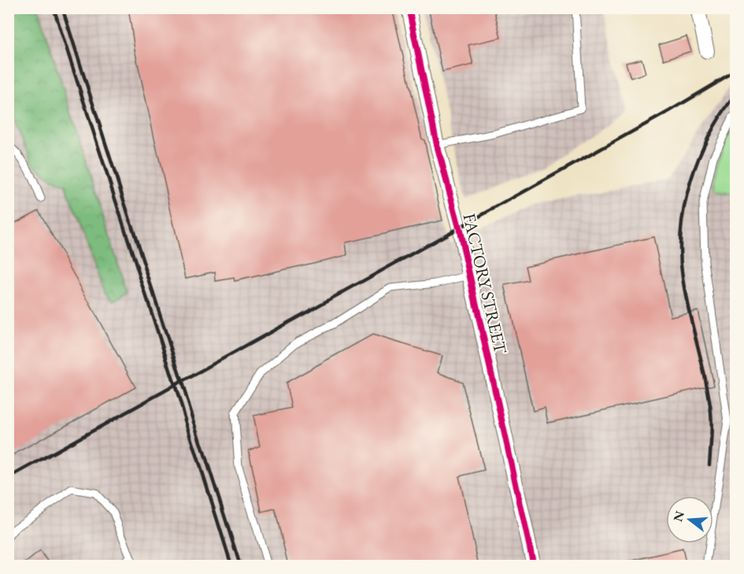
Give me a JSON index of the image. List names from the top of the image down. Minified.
{"streets":{"street":["FACTORY STREET"]},"north":"left"}
